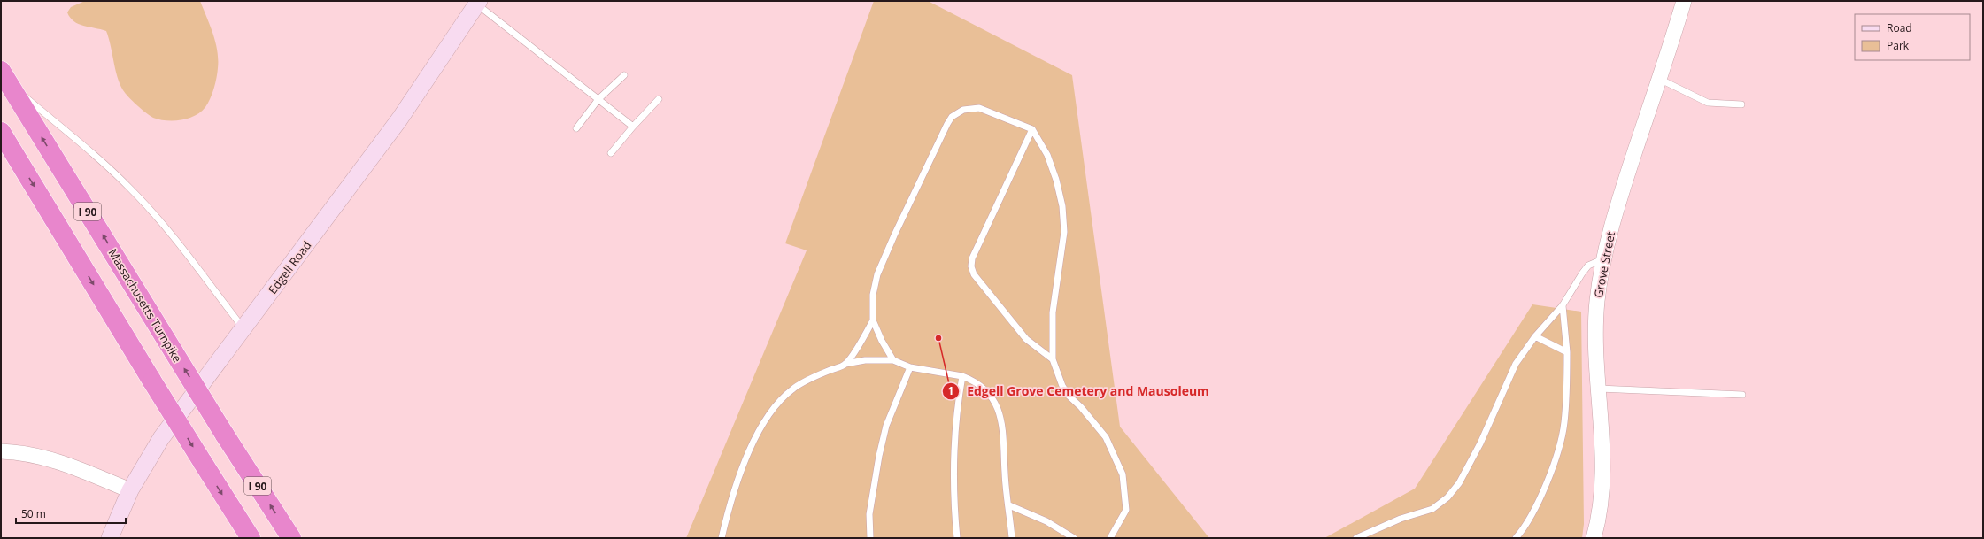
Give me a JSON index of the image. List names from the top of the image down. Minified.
{"streets":{"highway":["I 90","Massachusetts Turnpike"],"main road":["Edgell Road"],"street":["Grove Street"]},"places":["Edgell Grove Cemetery and Mausoleum"],"legend":["Road","Park"],"scale_bar":"50 m"}
